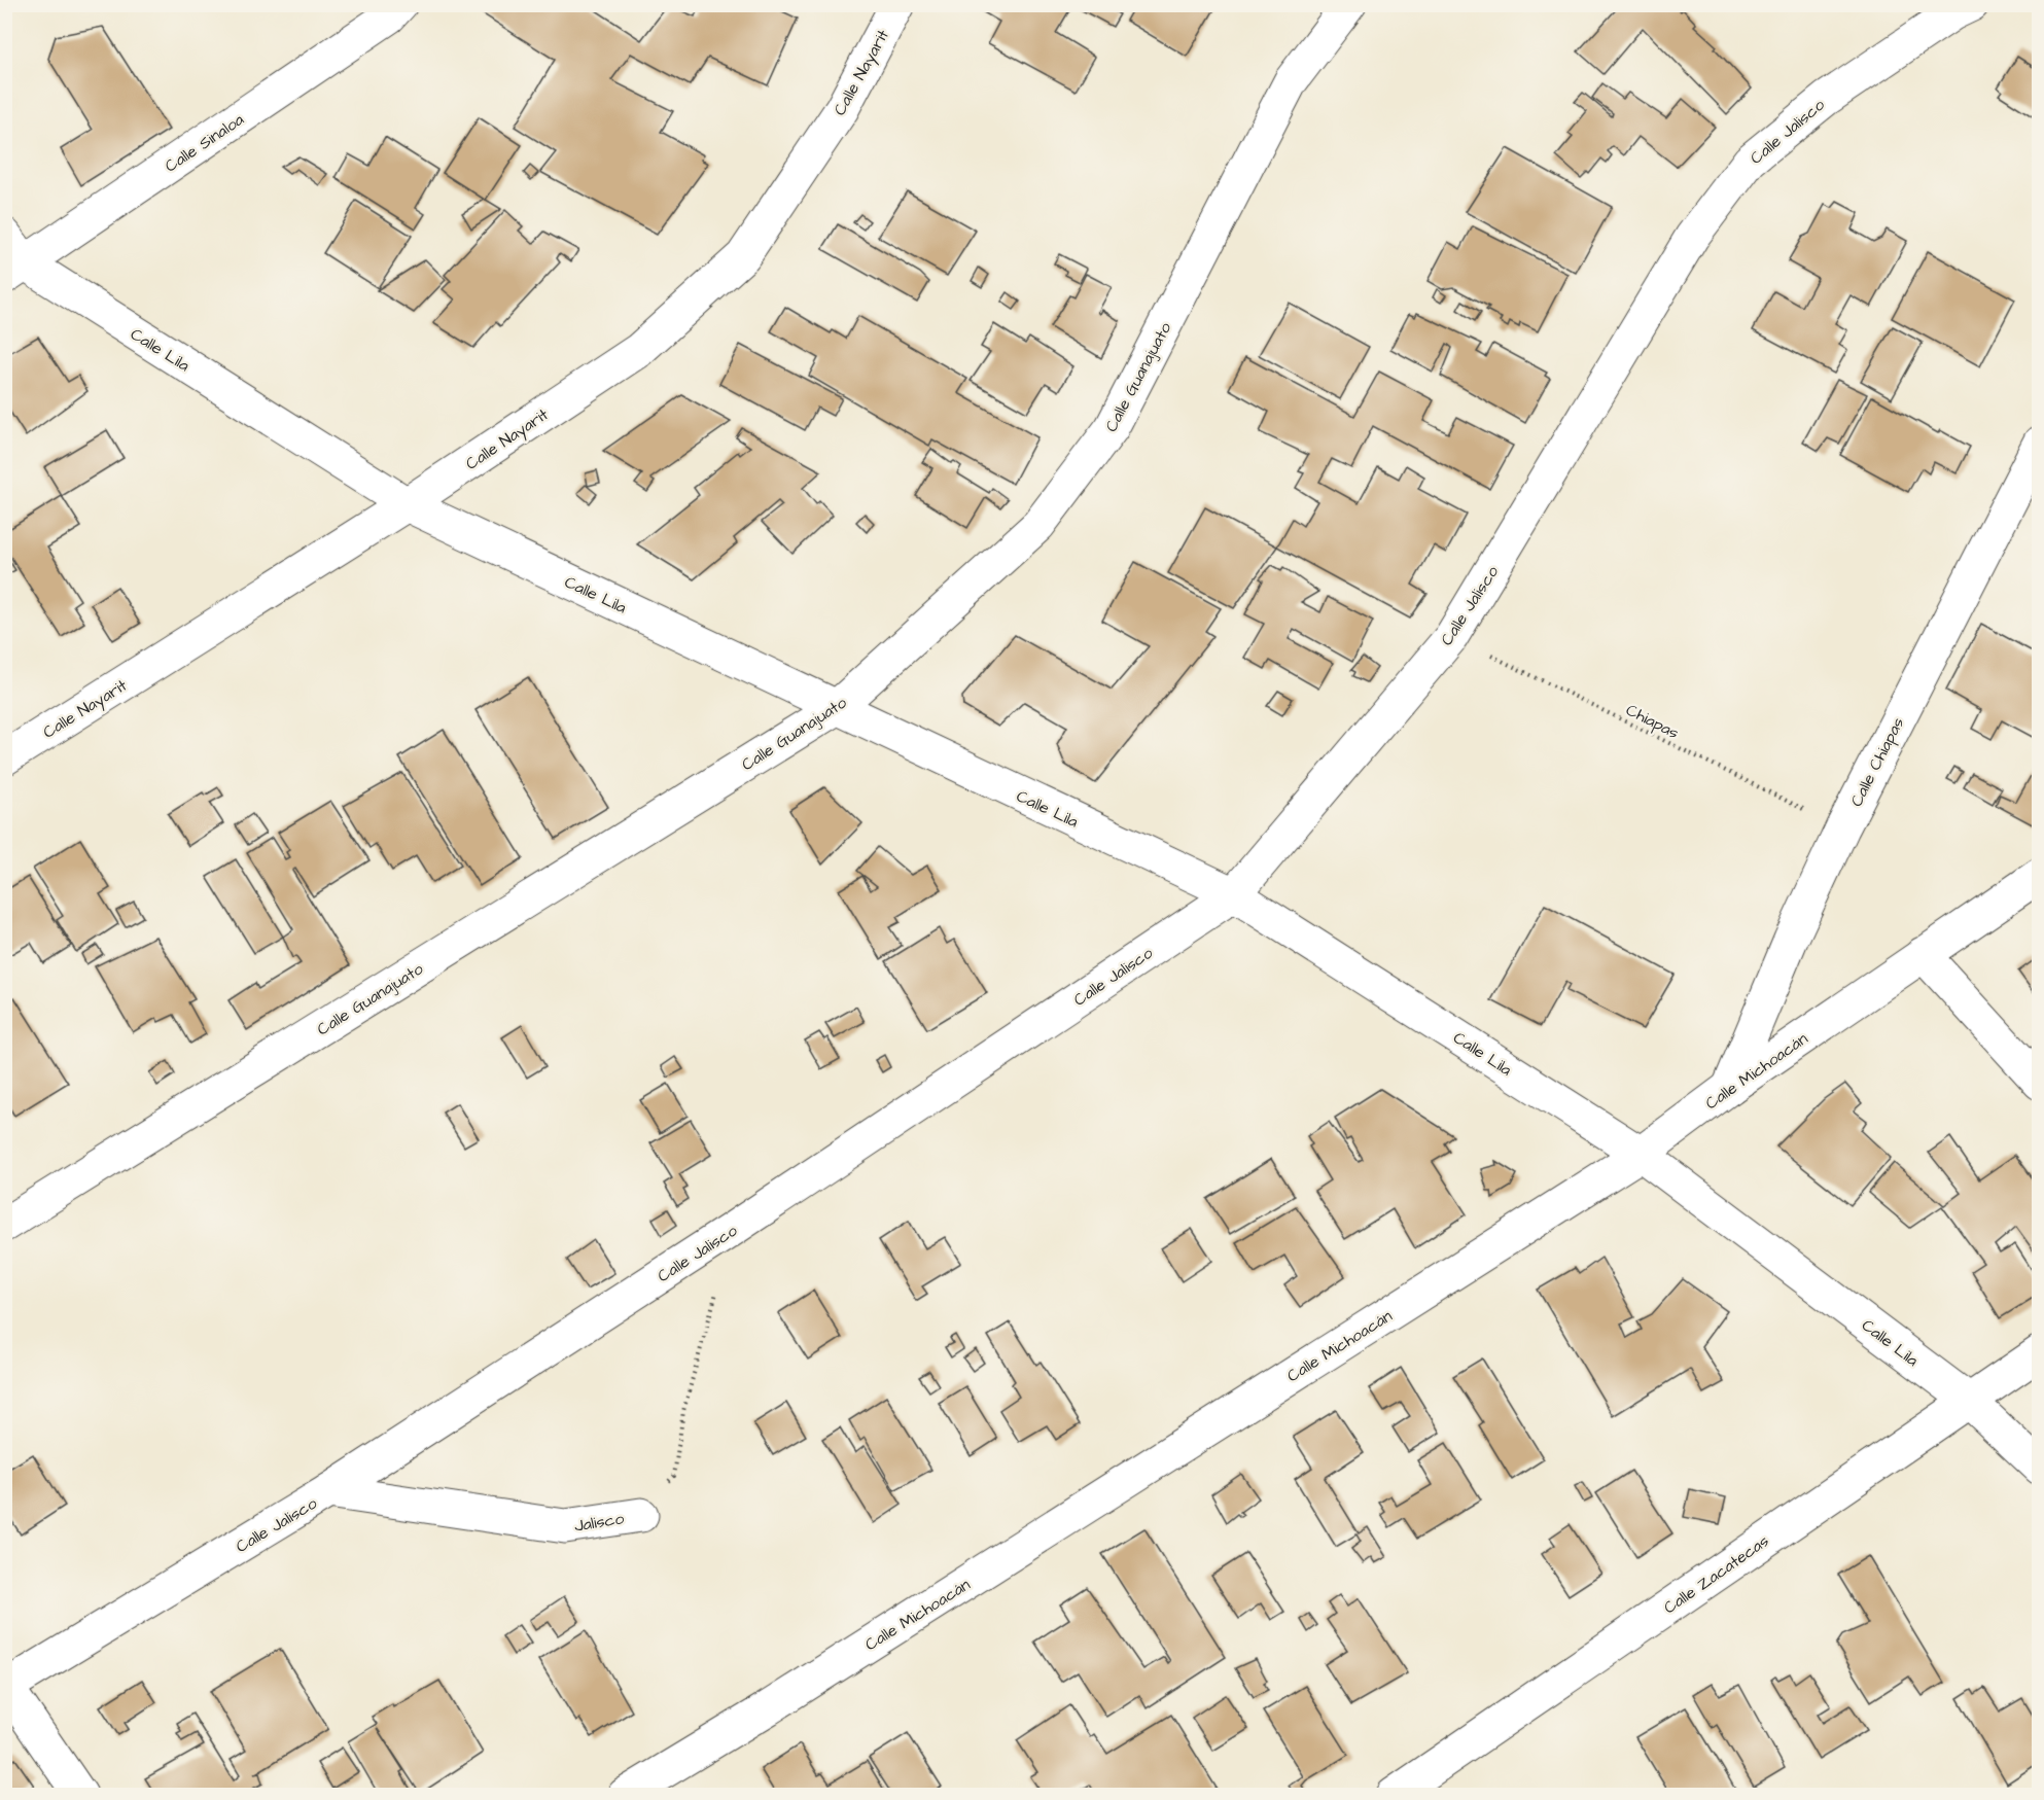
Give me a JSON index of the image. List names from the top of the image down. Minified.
{"streets":{"street":["Calle Nayarit","Calle Jalisco","Calle Sinaloa","Calle Lila","Calle Guanajuato","Calle Chiapas","Calle Michoacán","Jalisco","Calle Zacatecas"],"path":["Chiapas"]},"crossings":[["Calle Nayarit","Calle Lila"],["Calle Jalisco","Calle Lila"],["Calle Jalisco","Chiapas"],["Calle Jalisco","Jalisco"],["Calle Sinaloa","Calle Lila"],["Calle Lila","Calle Guanajuato"],["Calle Lila","Calle Michoacán"],["Calle Lila","Calle Zacatecas"],["Chiapas","Calle Chiapas"],["Calle Chiapas","Calle Michoacán"]]}
